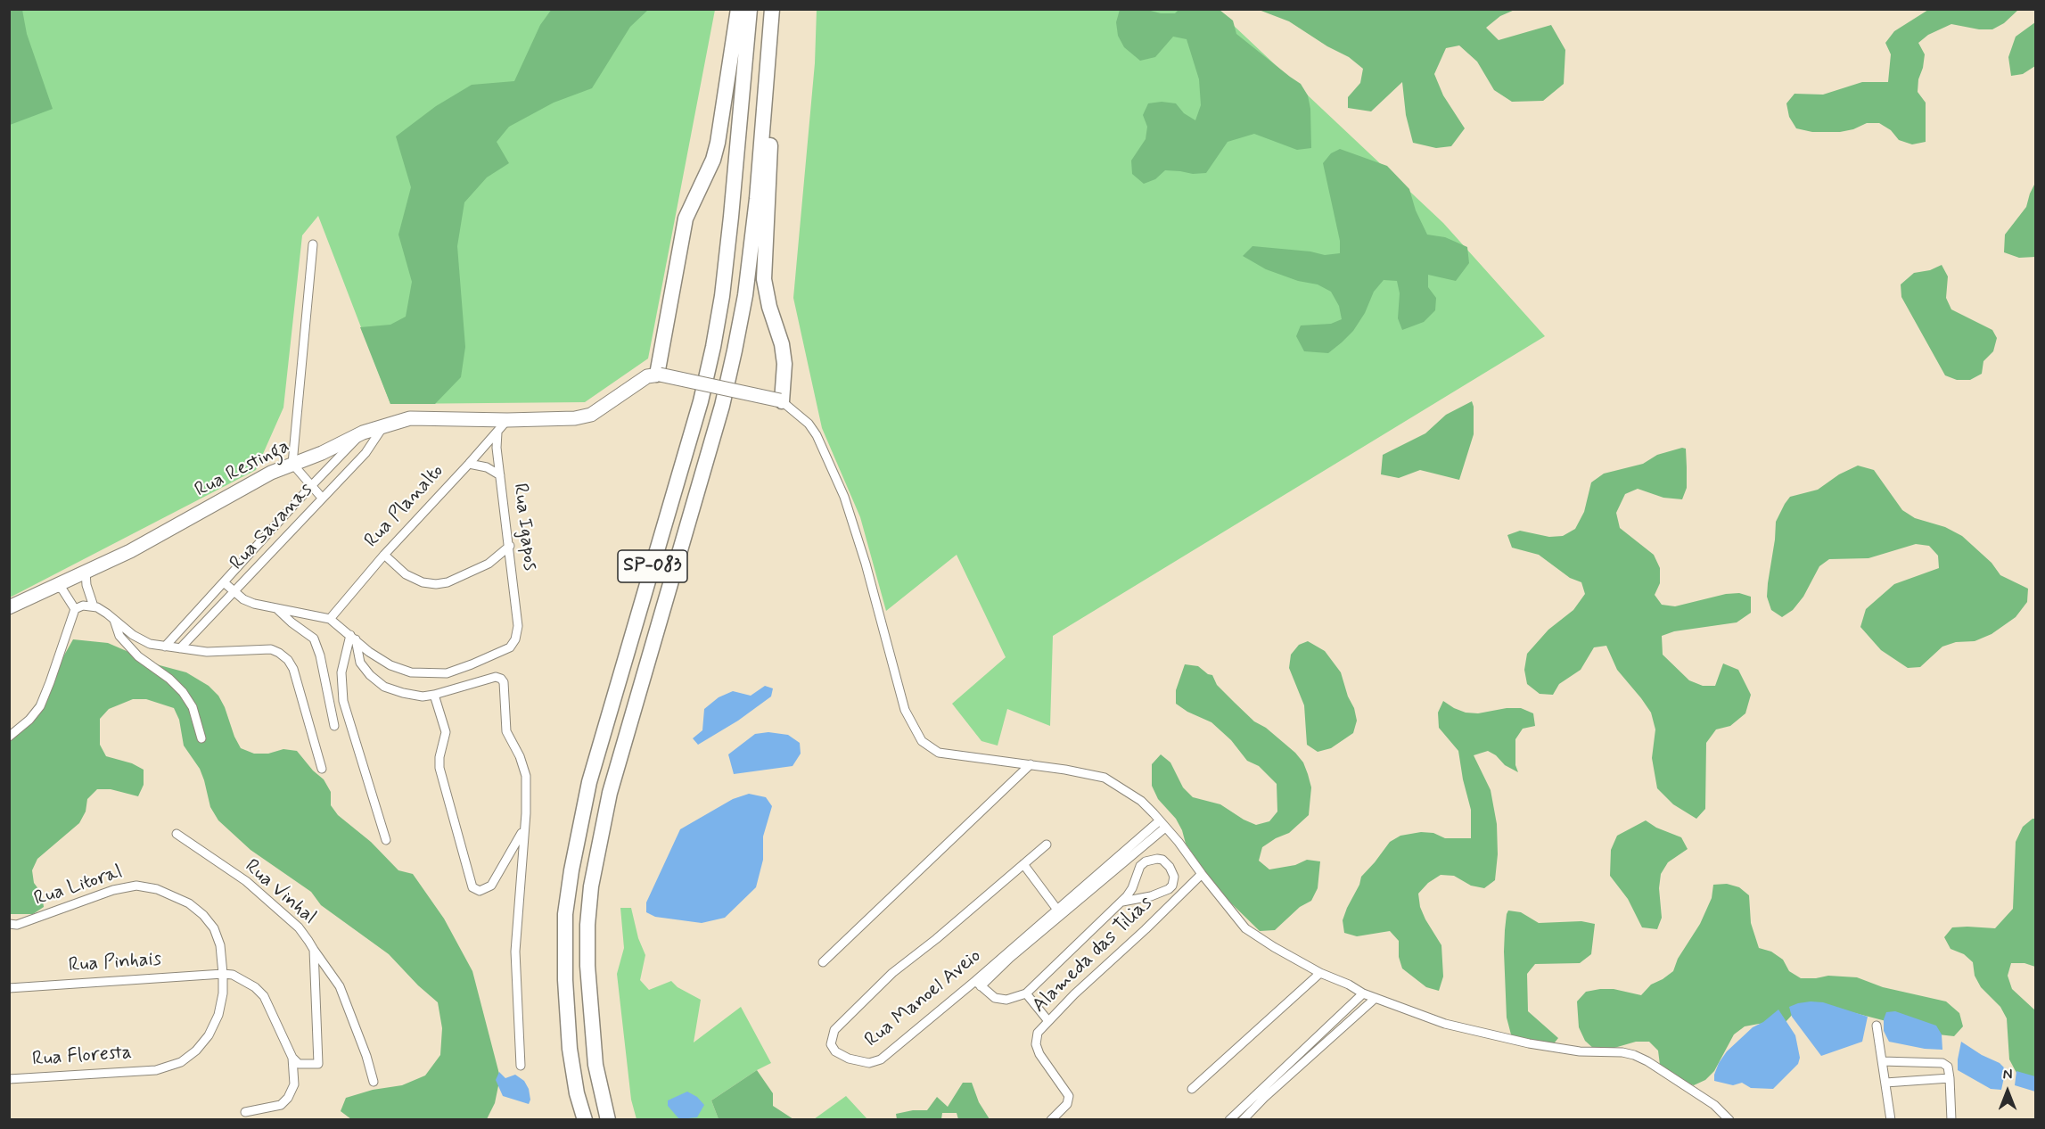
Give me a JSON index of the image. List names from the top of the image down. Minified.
{"streets":{"highway":["SP-083"],"main road":["Rua Restinga"],"street":["Rua Planalto","Rua Savanas","Rua Igapos","Rua Litoral","Rua Vinhal","Alameda das Tilias","Rua Pinhais","Rua Manoel Aveio","Rua Floresta"]},"crossings":[["Rua Restinga","Rua Planalto"],["Rua Restinga","Rua Savanas"],["Rua Planalto","Rua Igapos"],["Rua Litoral","Rua Pinhais"],["Rua Litoral","Rua Floresta"]],"north":"top"}
